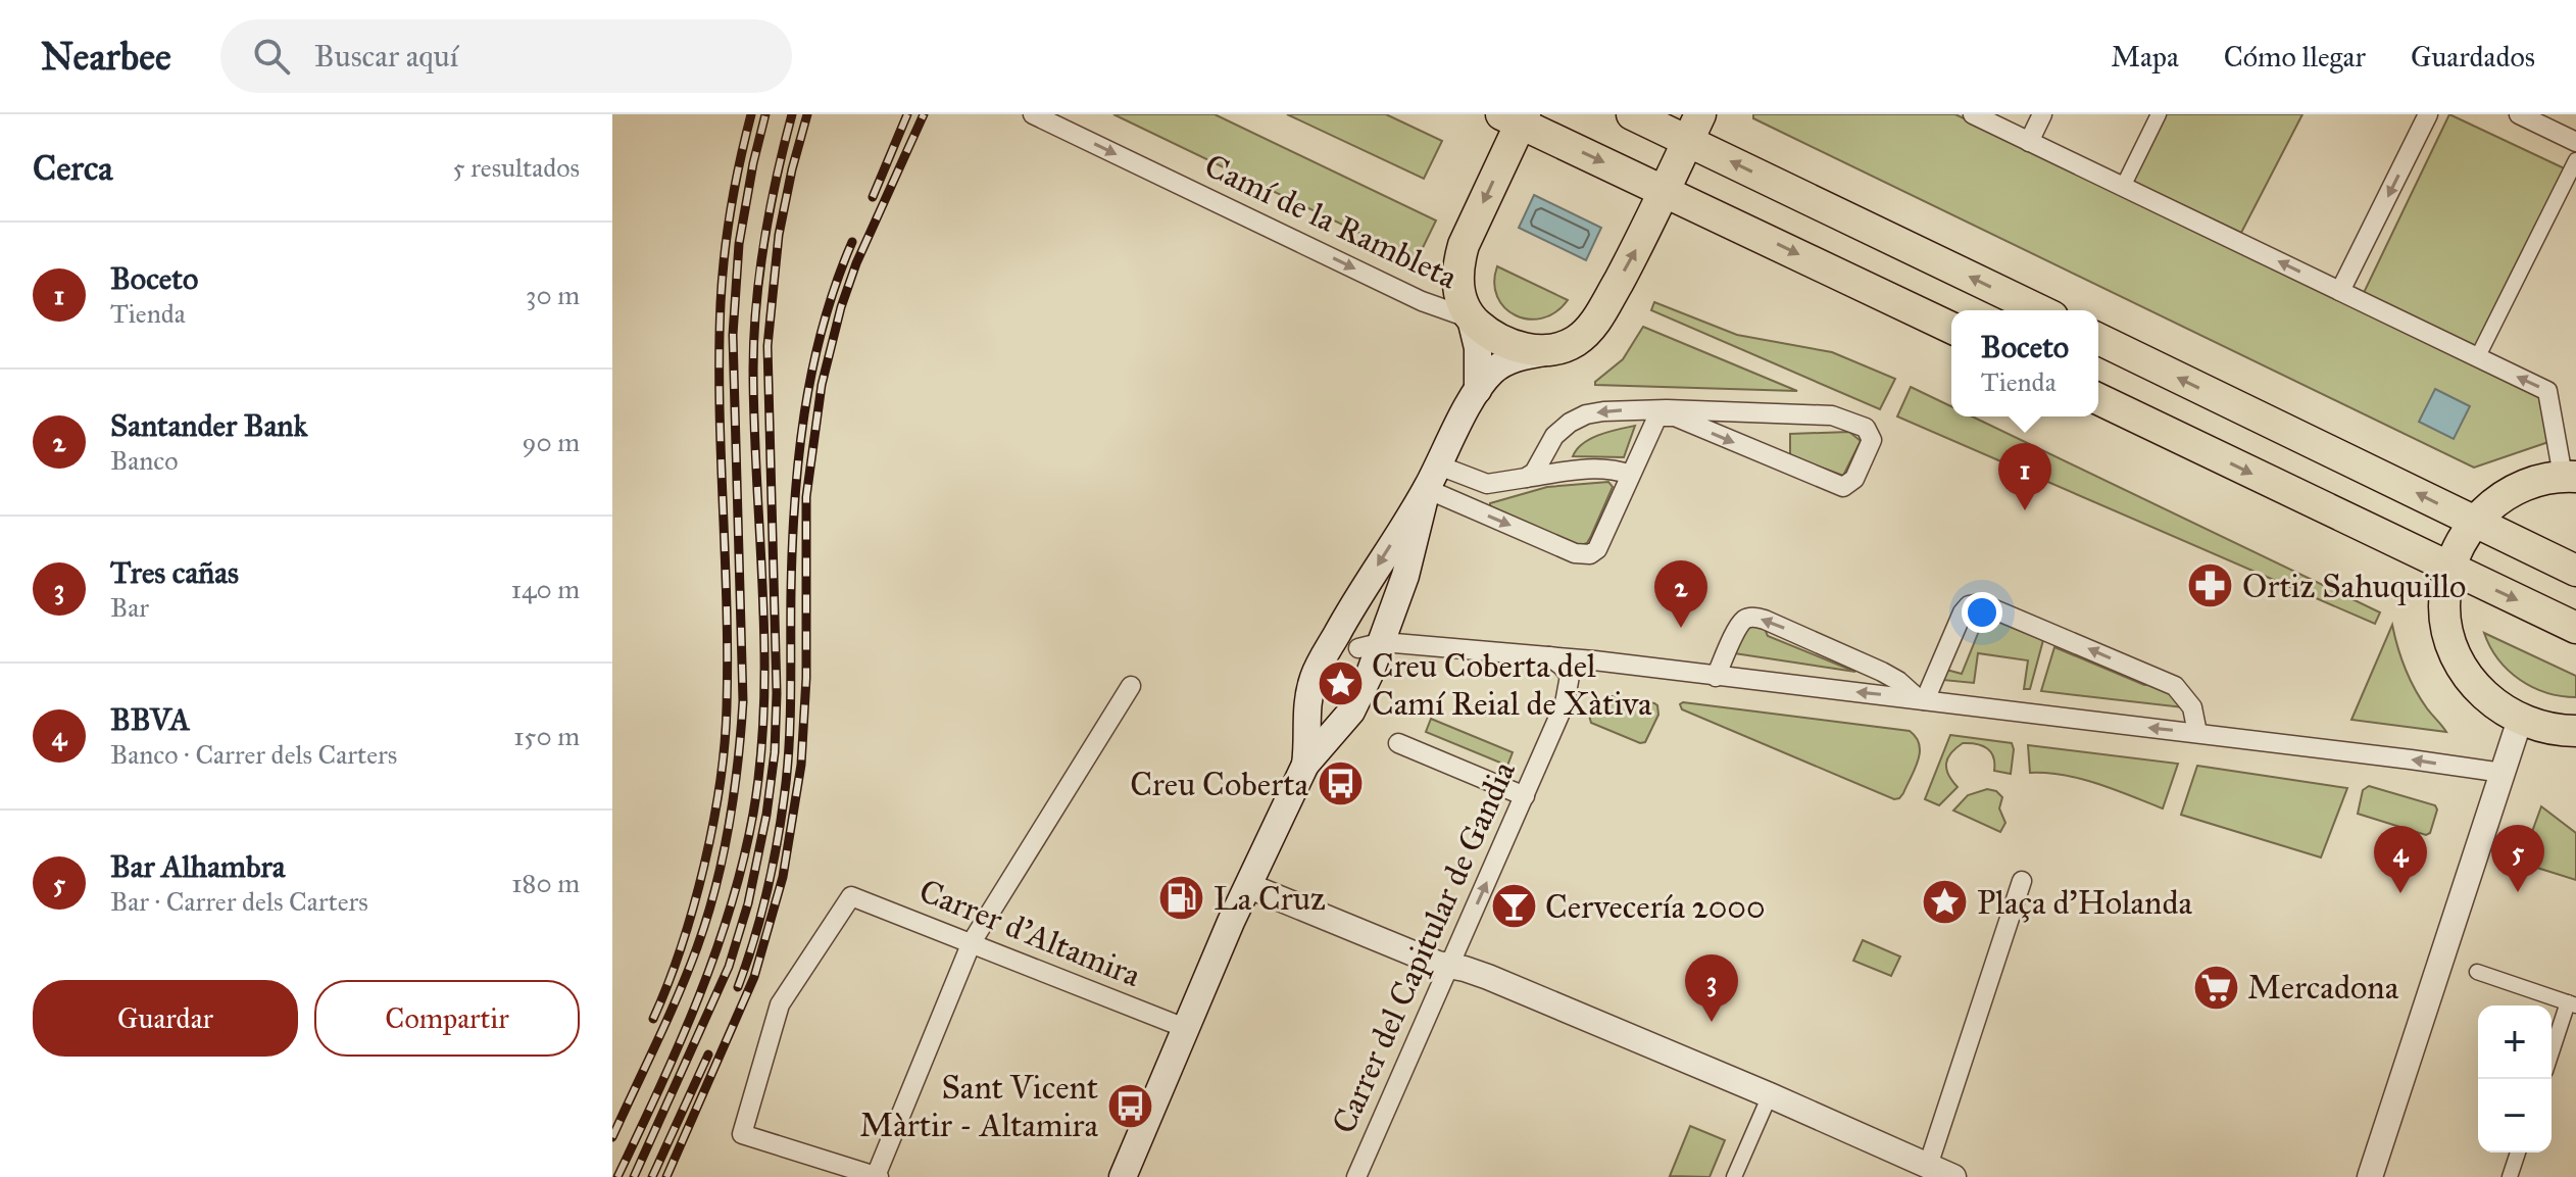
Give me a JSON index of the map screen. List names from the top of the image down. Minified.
{"streets":{"street":["Camí de la Rambleta","Carrer d'Altamira","Carrer del Capitular de Gandia"]},"one_way":["Camí de la Rambleta"],"places":{"pharmacy":["Ortiz Sahuquillo"],"place":["Creu Coberta del Camí Reial de Xàtiva","Plaça d'Holanda"],"bus stop":["Creu Coberta","Sant Vicent Màrtir - Altamira"],"fuel station":["La Cruz"],"bar":["Cervecería 2000"],"supermarket":["Mercadona"]},"page":{"header":"Nearbee","search":"Buscar aquí","nav":["Mapa","Cómo llegar","Guardados"],"heading":["Cerca","5 resultados"],"list":[{"mark":"1","name":"Boceto","note":"Tienda","value":"30 m"},{"mark":"2","name":"Santander Bank","note":"Banco","value":"90 m"},{"mark":"3","name":"Tres cañas","note":"Bar","value":"140 m"},{"mark":"4","name":"BBVA","note":"Banco · Carrer dels Carters","value":"150 m"},{"mark":"5","name":"Bar Alhambra","note":"Bar · Carrer dels Carters","value":"180 m"}],"popup":["Boceto","Tienda"],"pins":["1","2","5","4","3"],"buttons":["Guardar","Compartir"],"map_buttons":["+","−"]}}
